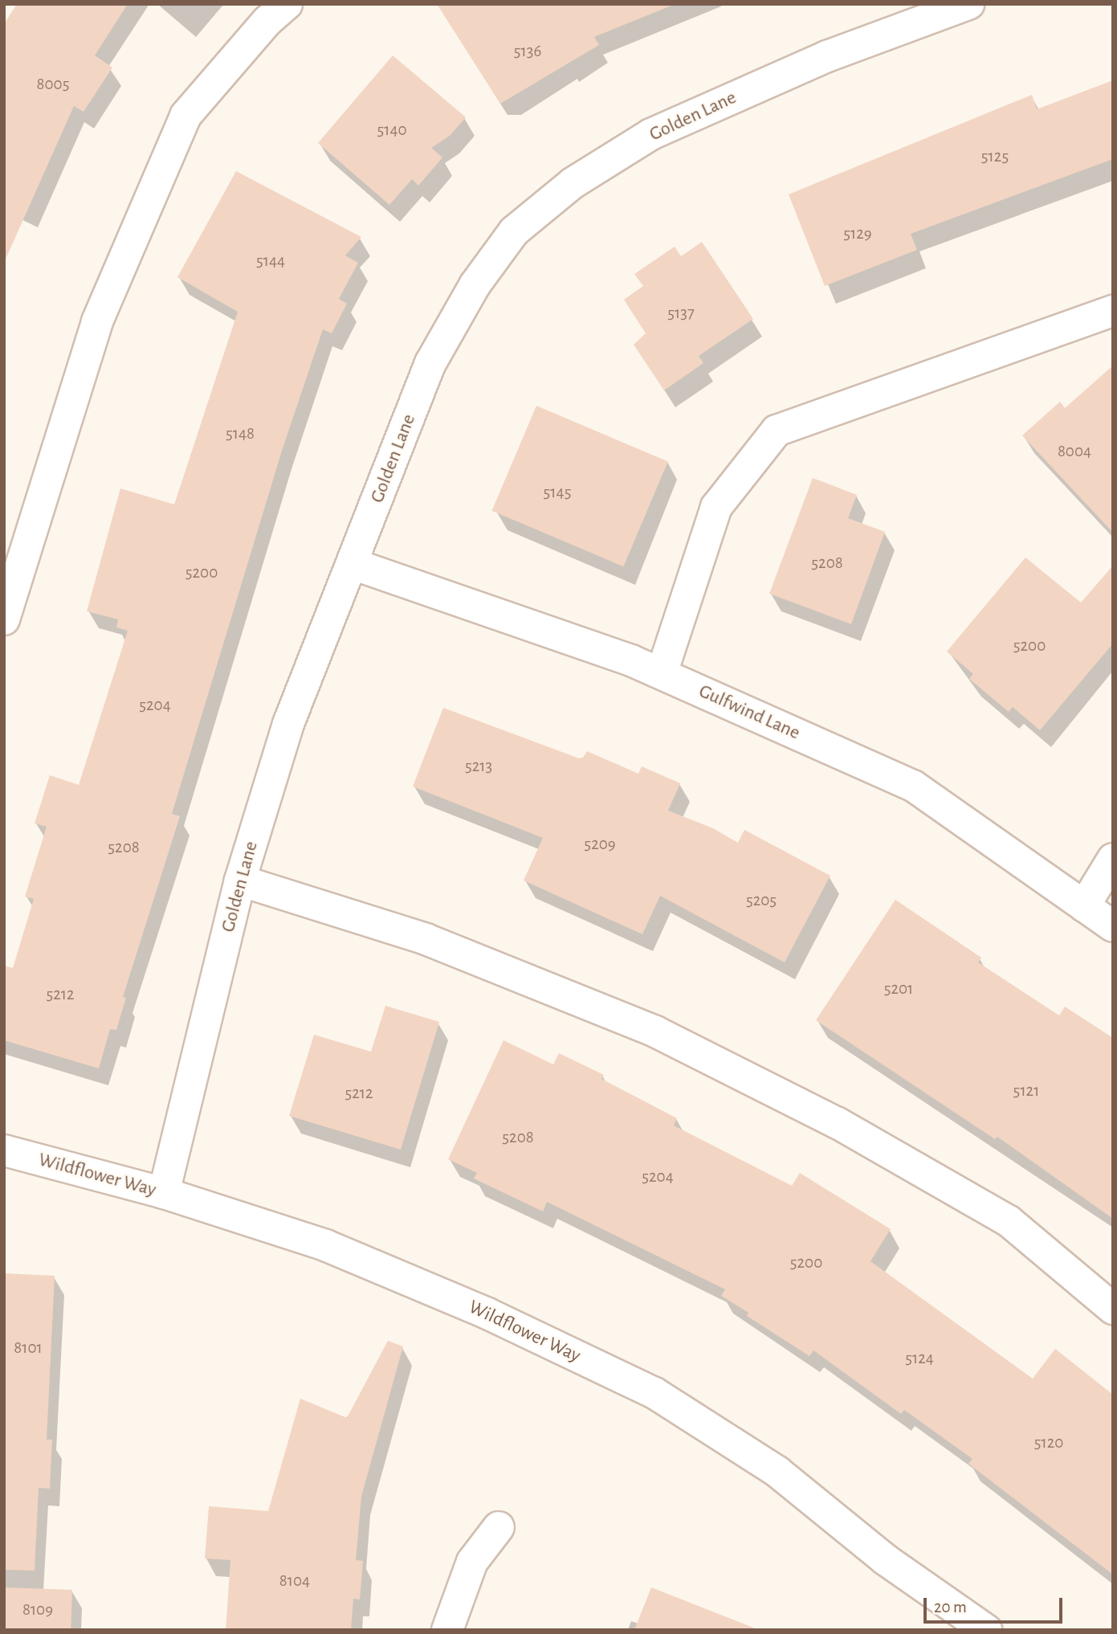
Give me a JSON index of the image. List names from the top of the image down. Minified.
{"streets":{"street":["Golden Lane","Gulfwind Lane","Wildflower Way"]},"crossings":[["Golden Lane","Gulfwind Lane"],["Golden Lane","Wildflower Way"]],"house_numbers":["5136","8005","5140","5125","5129","5144","5137","5148","8004","5145","5208","5200","5200","5204","5213","5209","5208","5205","5201","5212","5121","5212","5208","5204","5200","8101","5124","5120","8104","8109"],"scale_bar":"20 m"}
